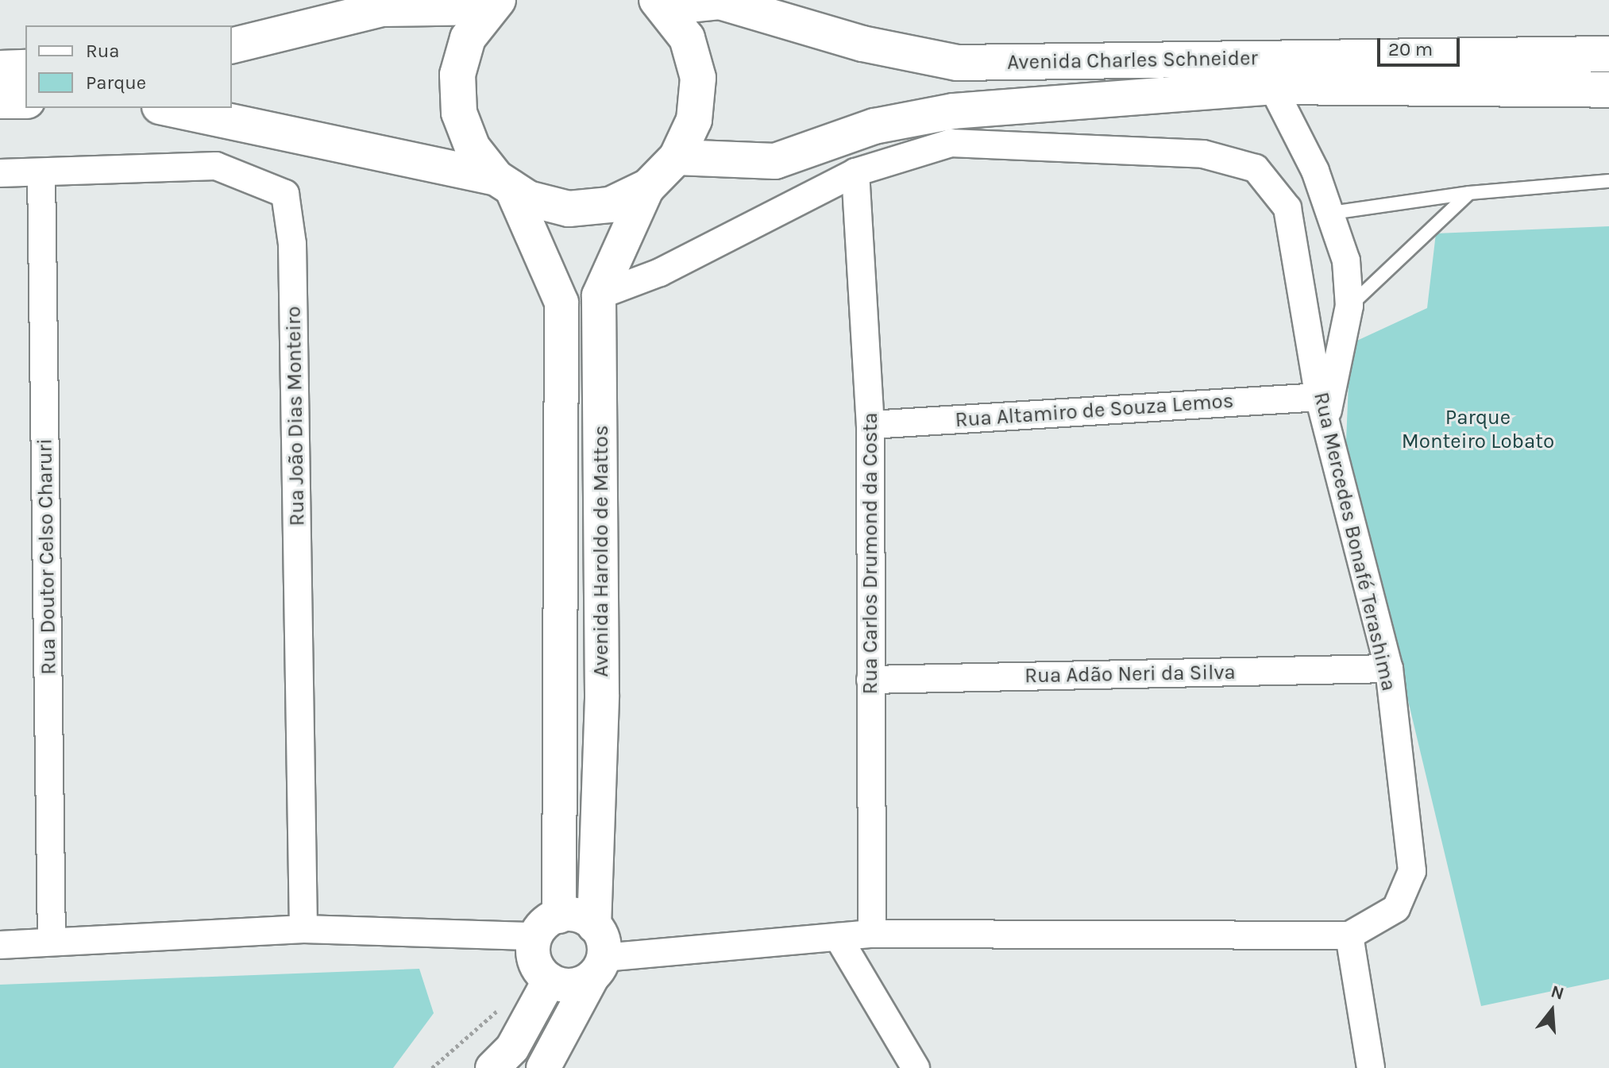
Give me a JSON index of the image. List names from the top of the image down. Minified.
{"streets":{"main road":["Avenida Charles Schneider"],"street":["Rua Altamiro de Souza Lemos","Rua João Dias Monteiro","Rua Mercedes Bonafé Terashima","Avenida Haroldo de Mattos","Rua Carlos Drumond da Costa","Rua Doutor Celso Charuri","Rua Adão Neri da Silva"]},"crossings":[["Rua Altamiro de Souza Lemos","Rua Mercedes Bonafé Terashima"],["Rua Altamiro de Souza Lemos","Rua Carlos Drumond da Costa"],["Rua João Dias Monteiro","Rua Doutor Celso Charuri"],["Rua Mercedes Bonafé Terashima","Rua Carlos Drumond da Costa"],["Rua Mercedes Bonafé Terashima","Rua Adão Neri da Silva"],["Rua Carlos Drumond da Costa","Rua Adão Neri da Silva"]],"parks":["Parque Monteiro Lobato"],"legend":["Rua","Parque"],"scale_bar":"20 m","north":"top"}
